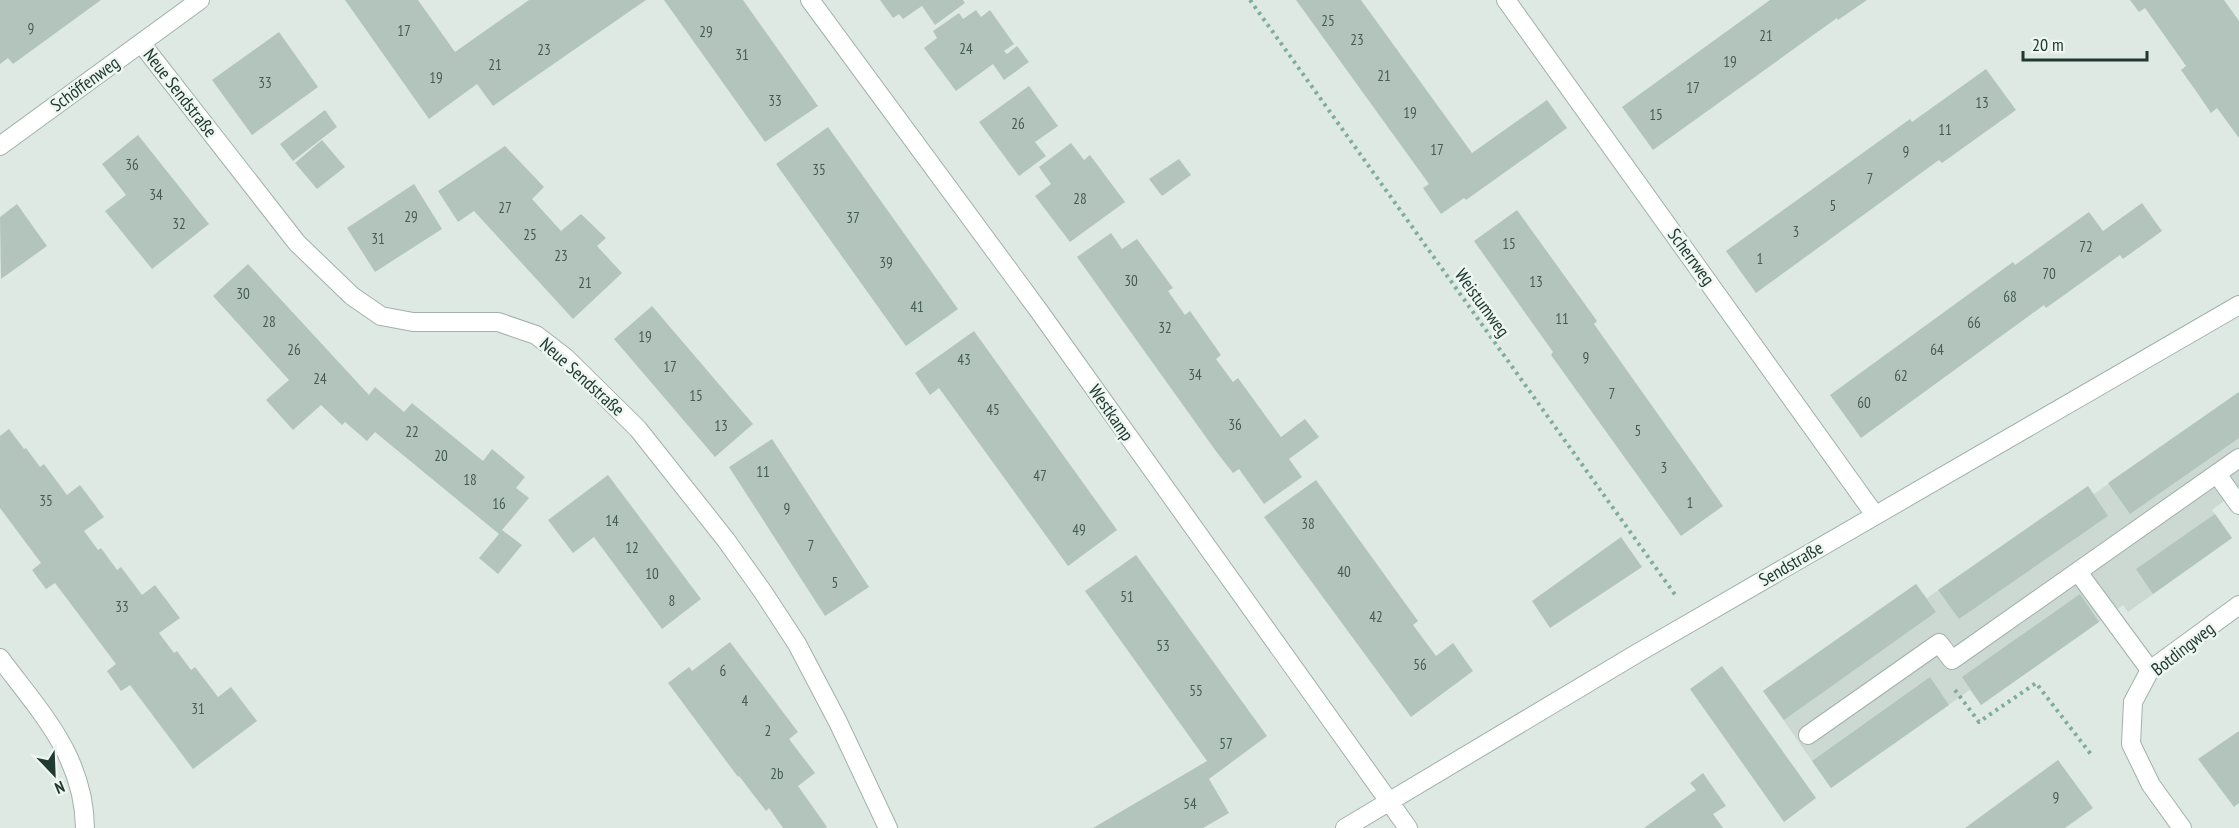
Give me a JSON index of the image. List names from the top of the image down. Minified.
{"streets":{"street":["Schöffenweg","Neue Sendstraße","Scherrweg","Westkamp","Sendstraße","Botdingweg"],"path":["Weistumweg"]},"crossings":[["Schöffenweg","Neue Sendstraße"],["Scherrweg","Sendstraße"],["Weistumweg","Sendstraße"],["Westkamp","Sendstraße"]],"house_numbers":["25","9","17","29","21","23","24","23","31","19","21","21","19","33","17","33","13","19","15","26","11","17","9","36","35","7","34","28","5","27","29","37","32","3","25","31","15","72","23","1","39","70","30","13","21","30","68","41","11","28","66","32","19","26","64","9","43","17","34","62","24","7","15","60","45","36","13","5","22","20","3","11","47","18","35","1","16","9","14","38","49","7","12","40","10","5","51","8","33","42","53","56","6","55","4","31","2","57","2b","9","54"],"scale_bar":"20 m","north":"bottom right"}
